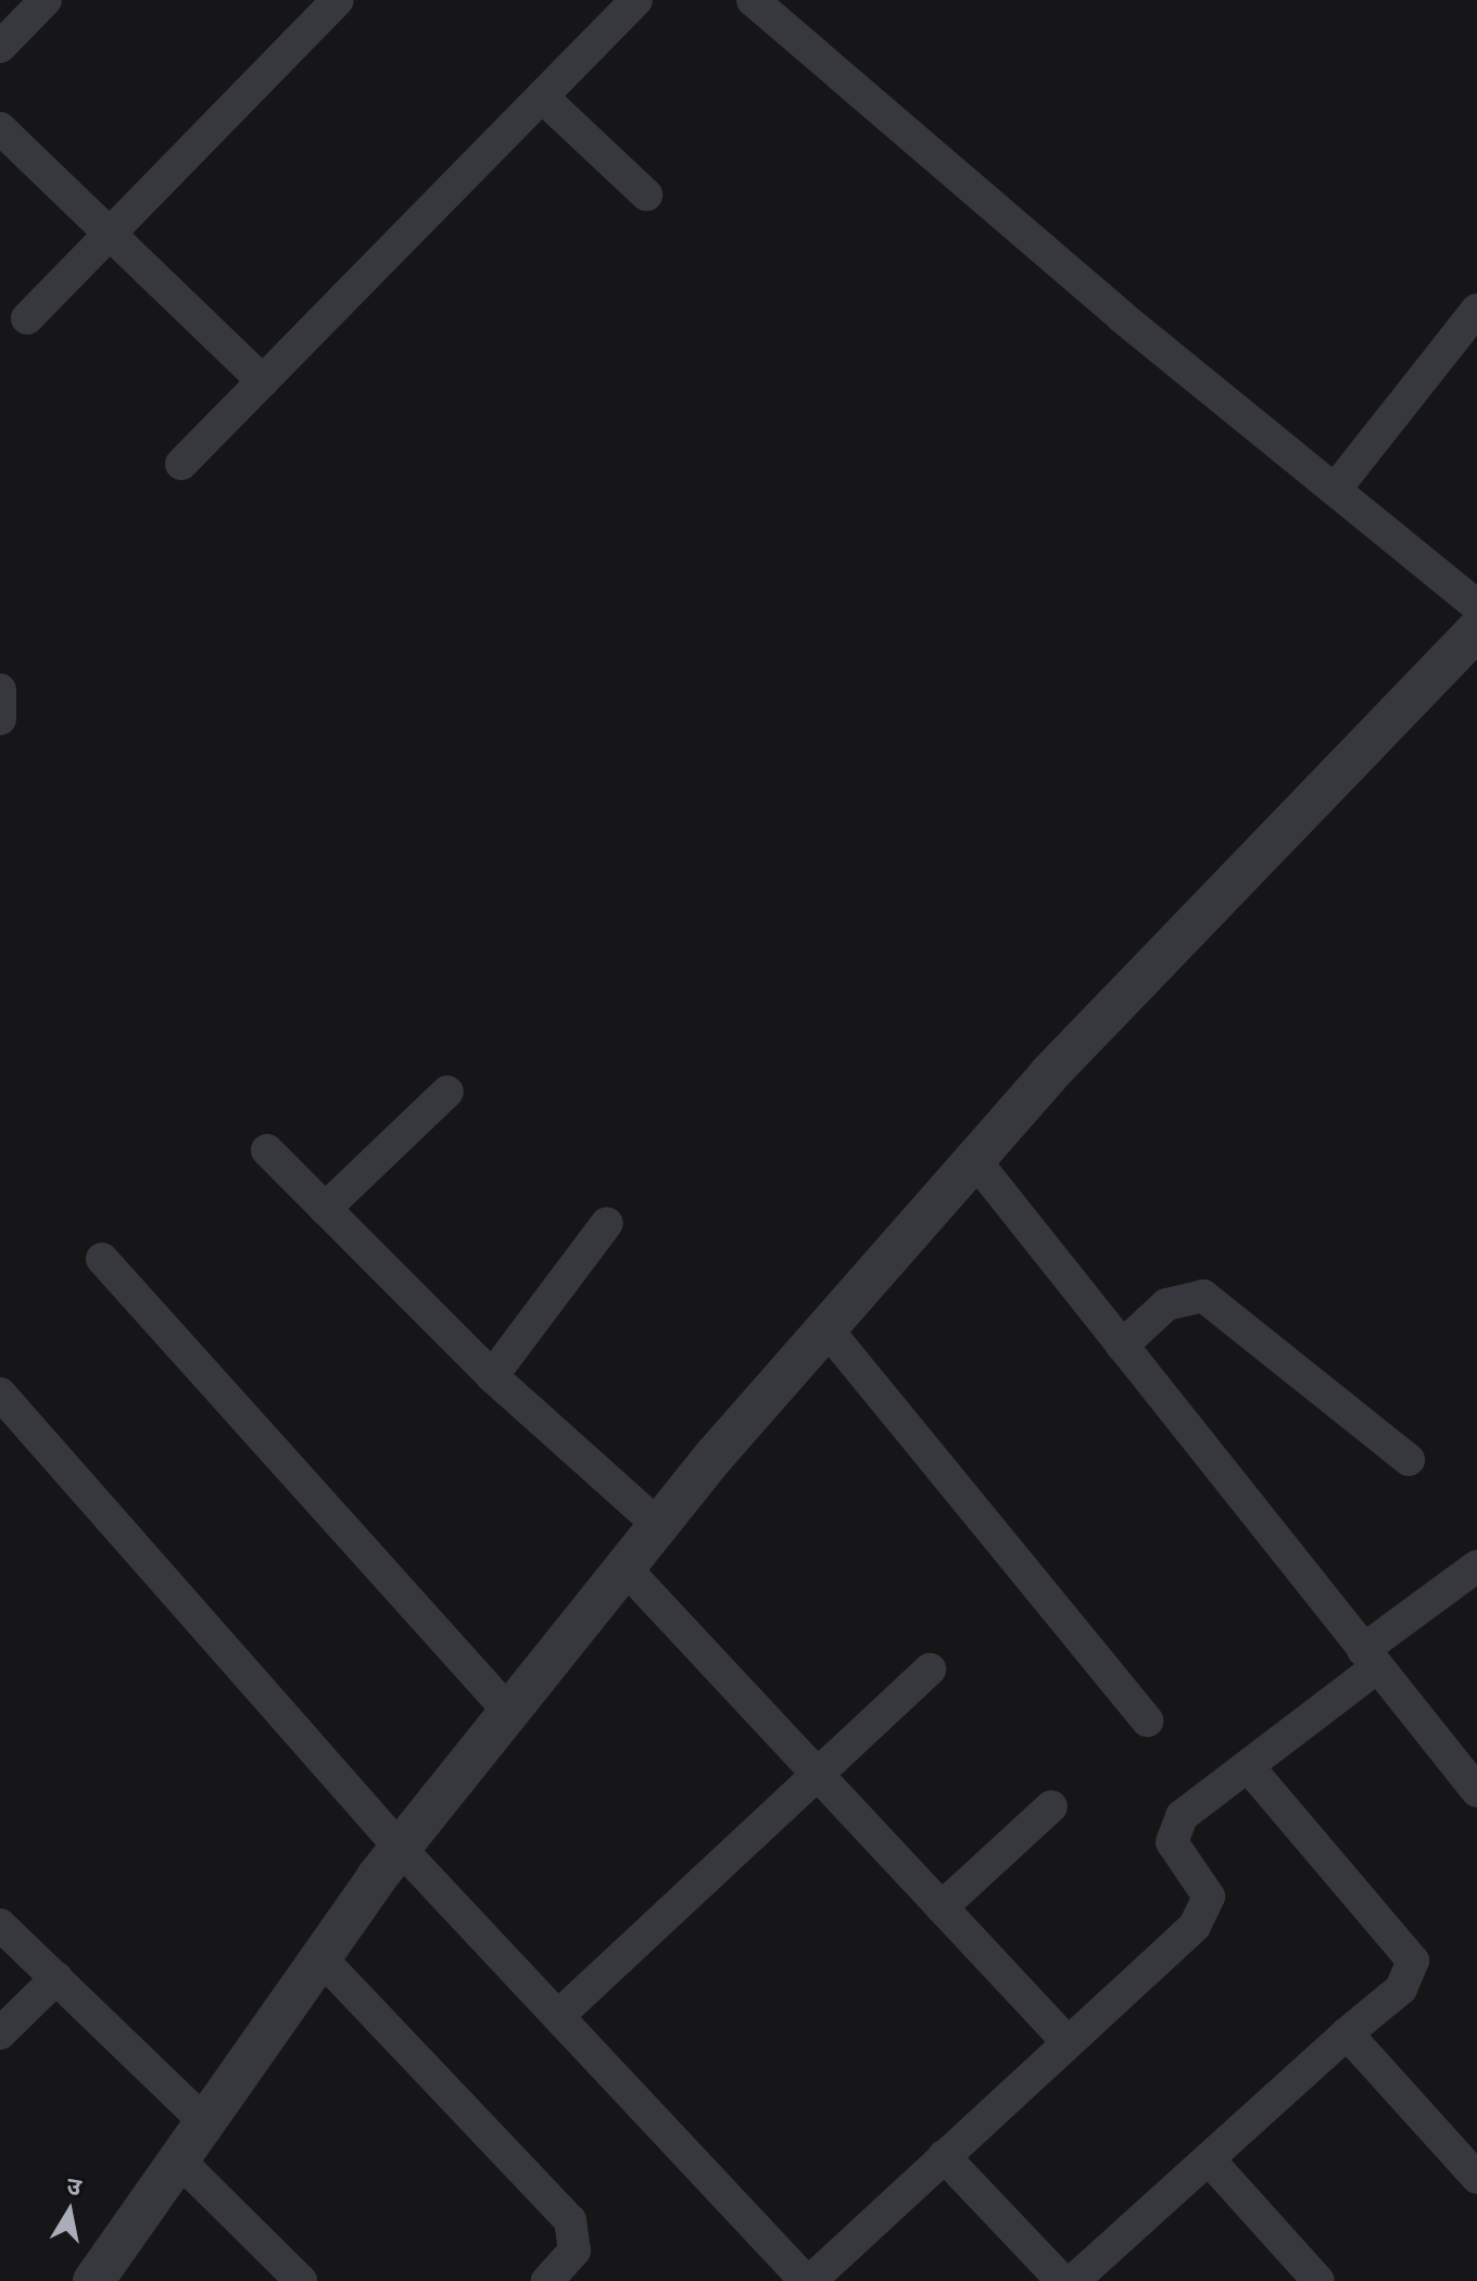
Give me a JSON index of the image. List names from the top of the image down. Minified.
{"north":"top"}
